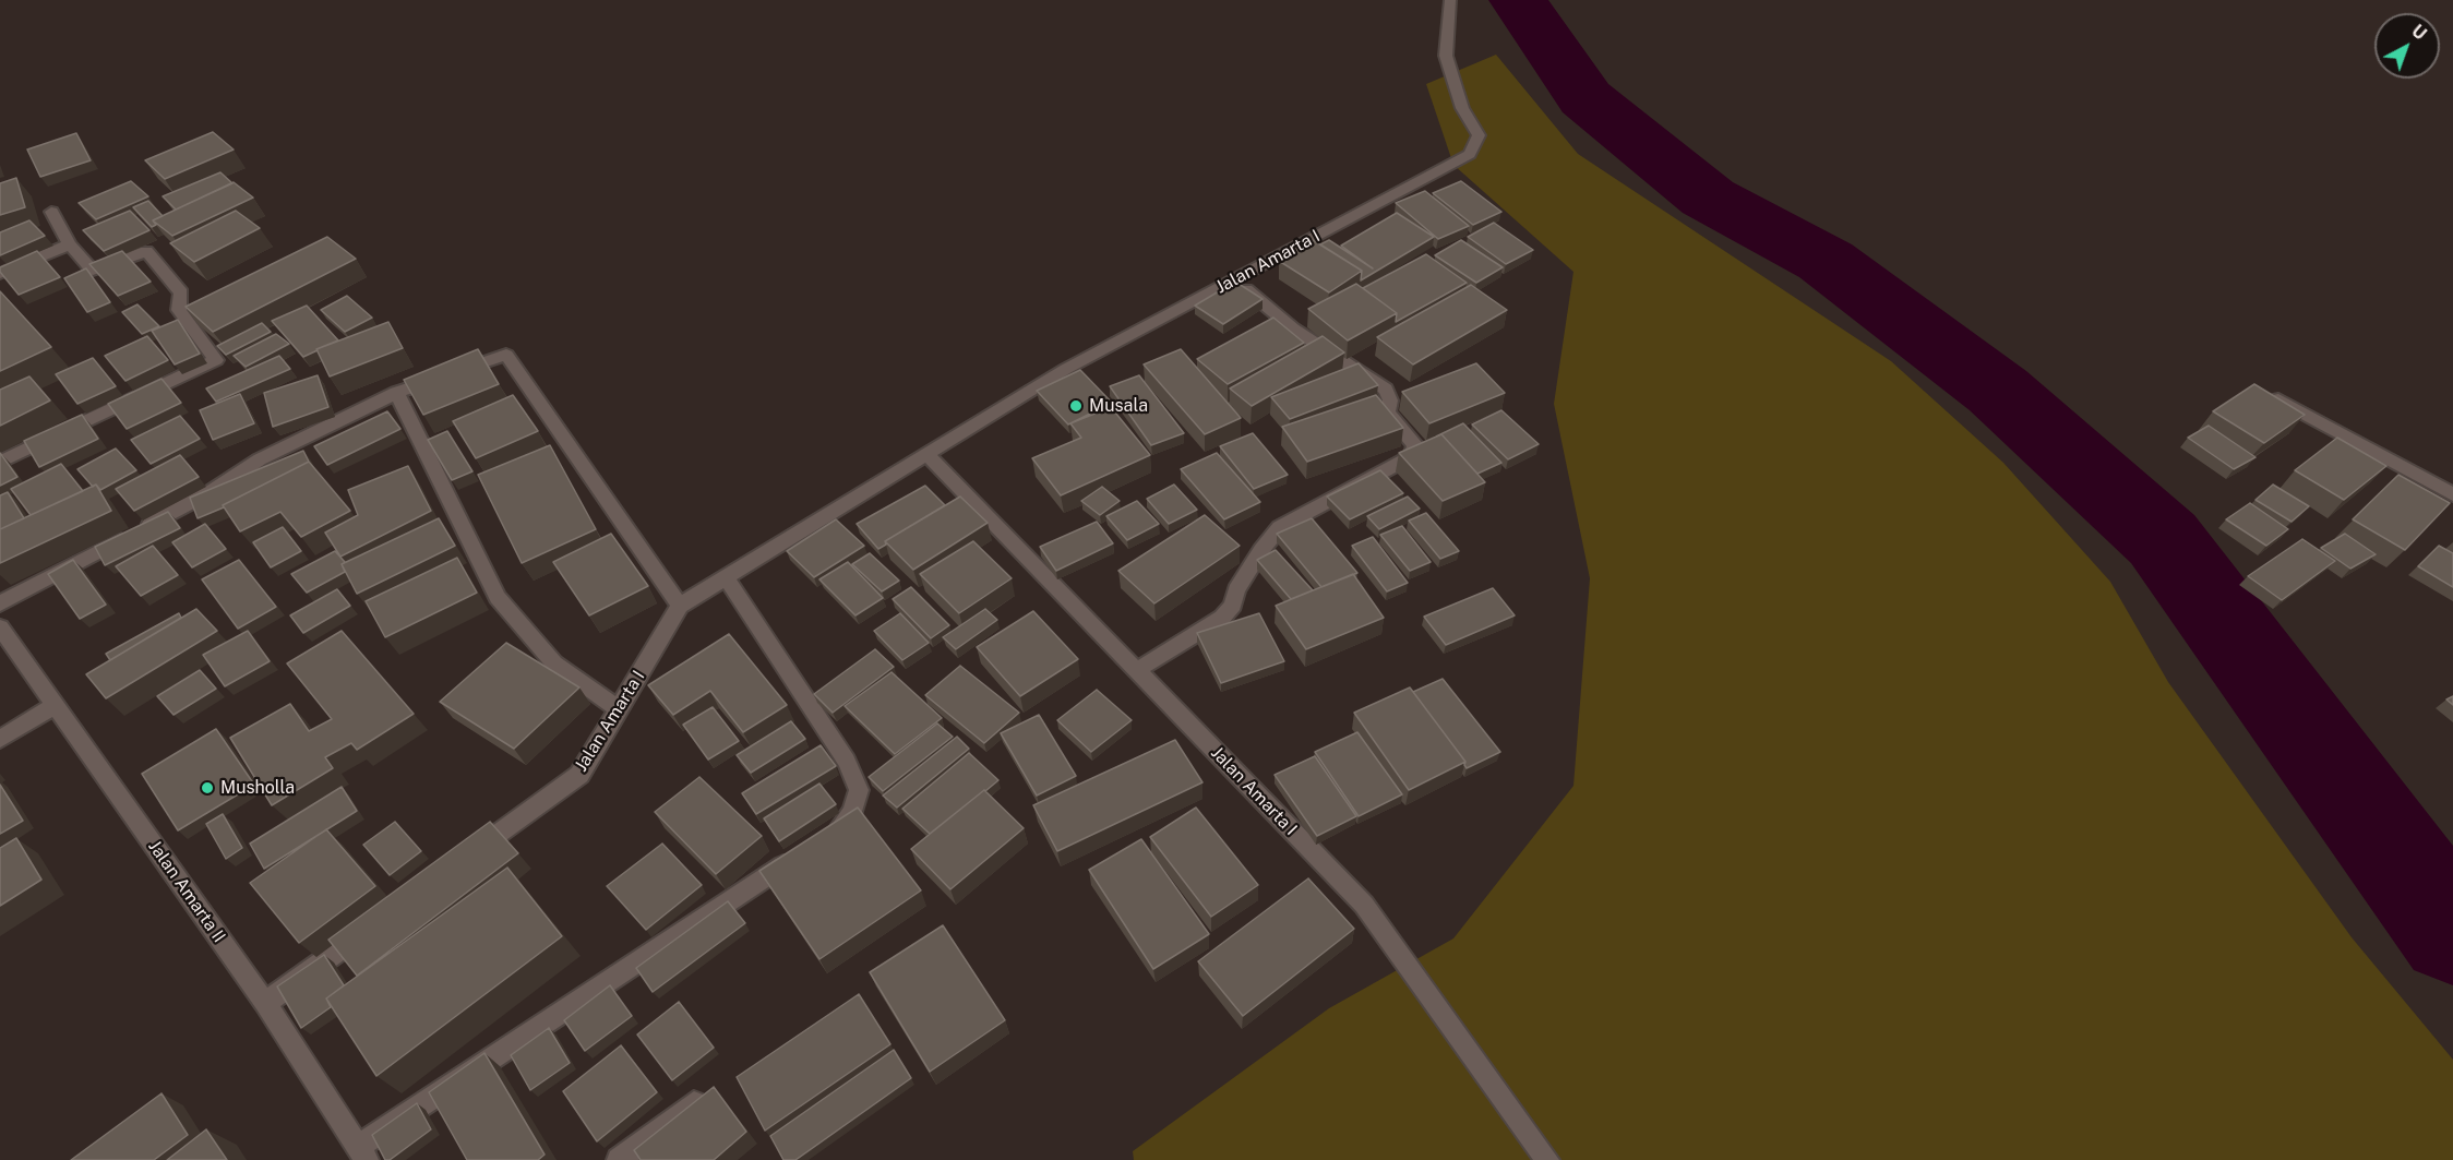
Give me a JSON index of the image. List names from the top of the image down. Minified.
{"streets":{"street":["Jalan Amarta I","Jalan Amarta II"]},"places":["Musala","Musholla"],"north":"top right"}
